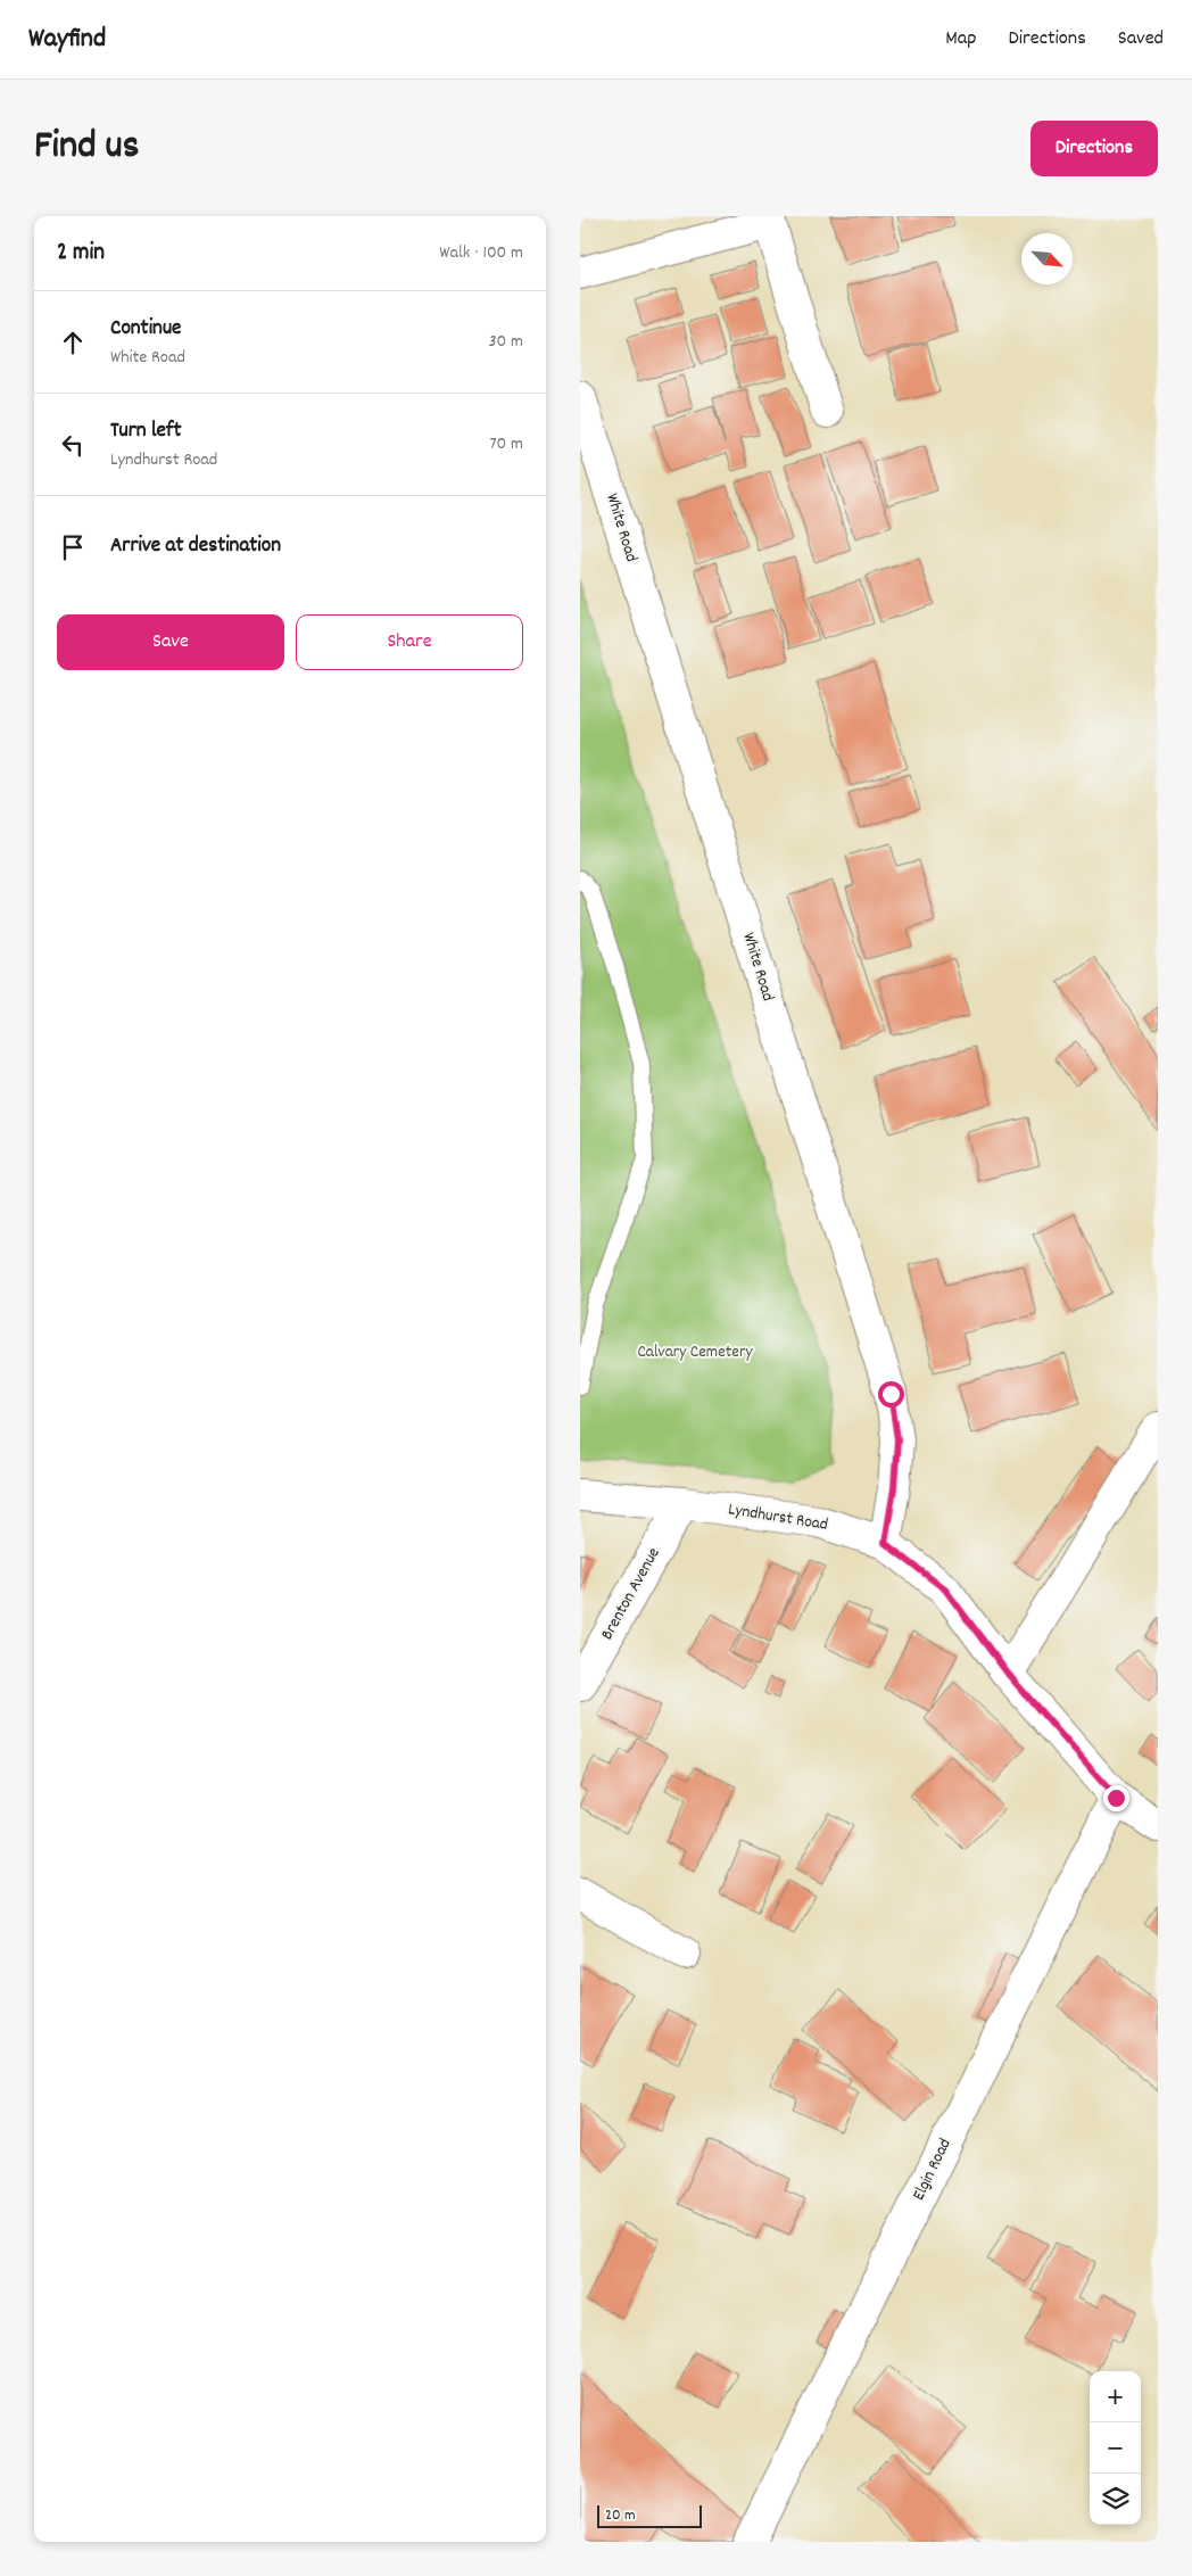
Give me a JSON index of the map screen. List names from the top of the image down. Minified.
{"streets":{"street":["White Road","Lyndhurst Road","Brenton Avenue","Elgin Road"]},"crossings":[["White Road","Lyndhurst Road"],["Lyndhurst Road","Brenton Avenue"],["Lyndhurst Road","Elgin Road"]],"parks":["Calvary Cemetery"],"scale_bar":"20 m","north":"bottom right","page":{"header":"Wayfind","nav":["Map","Directions","Saved"],"title":"Find us","buttons":["Directions",["Save","Share"]],"heading":["2 min","Walk · 100 m"],"list":[["Continue","White Road","30 m"],["Turn left","Lyndhurst Road","70 m"],"Arrive at destination"],"map_buttons":["+","−"],"scale":"20 m"}}
